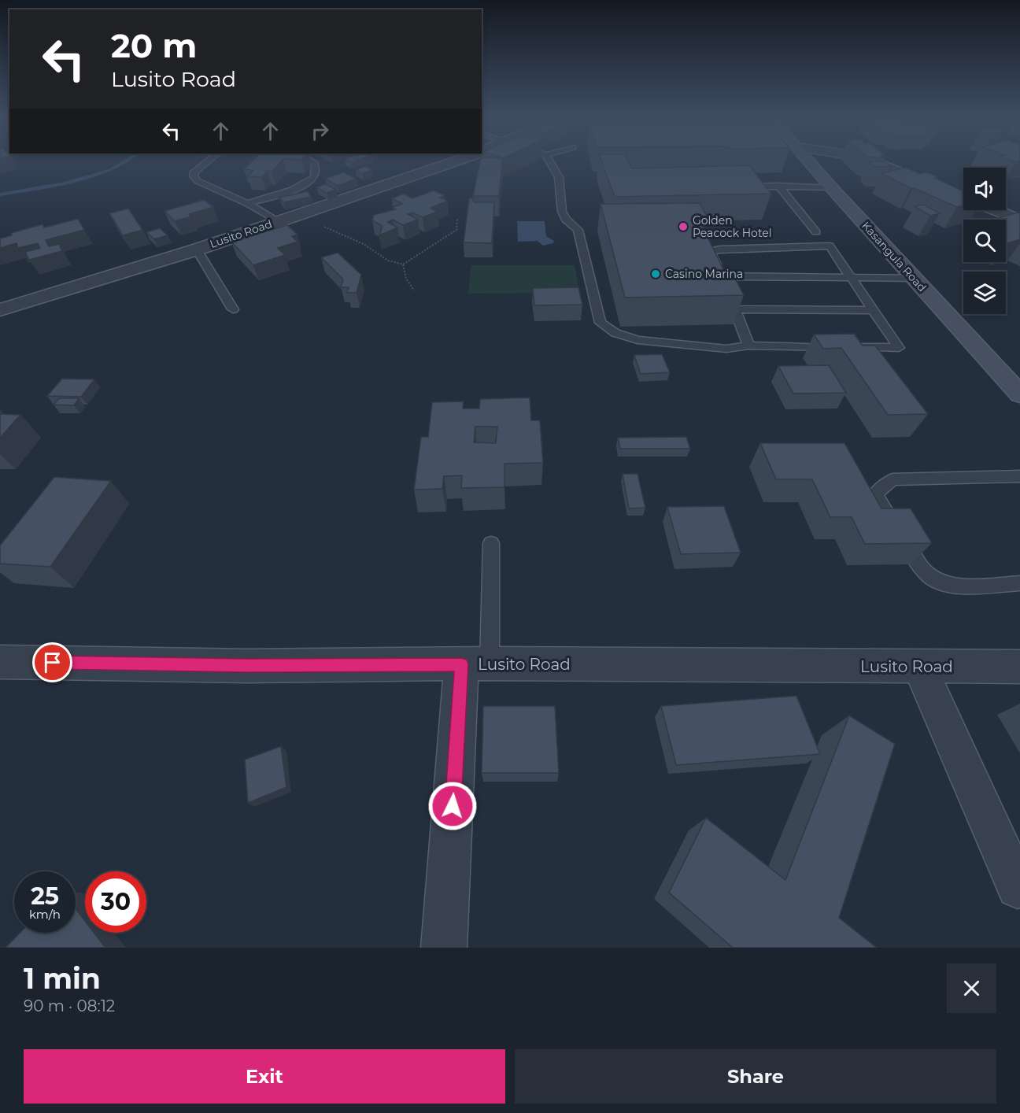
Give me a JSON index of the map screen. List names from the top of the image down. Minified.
{"streets":{"main road":["Kasangula Road"],"street":["Lusito Road"]},"places":["Golden Peacock Hotel","Casino Marina"],"page":{"turn":["20 m","Lusito Road"],"speed":"25 km/h","limit":"30","heading":["1 min","90 m · 08:12"],"buttons":["Exit","Share"]}}
